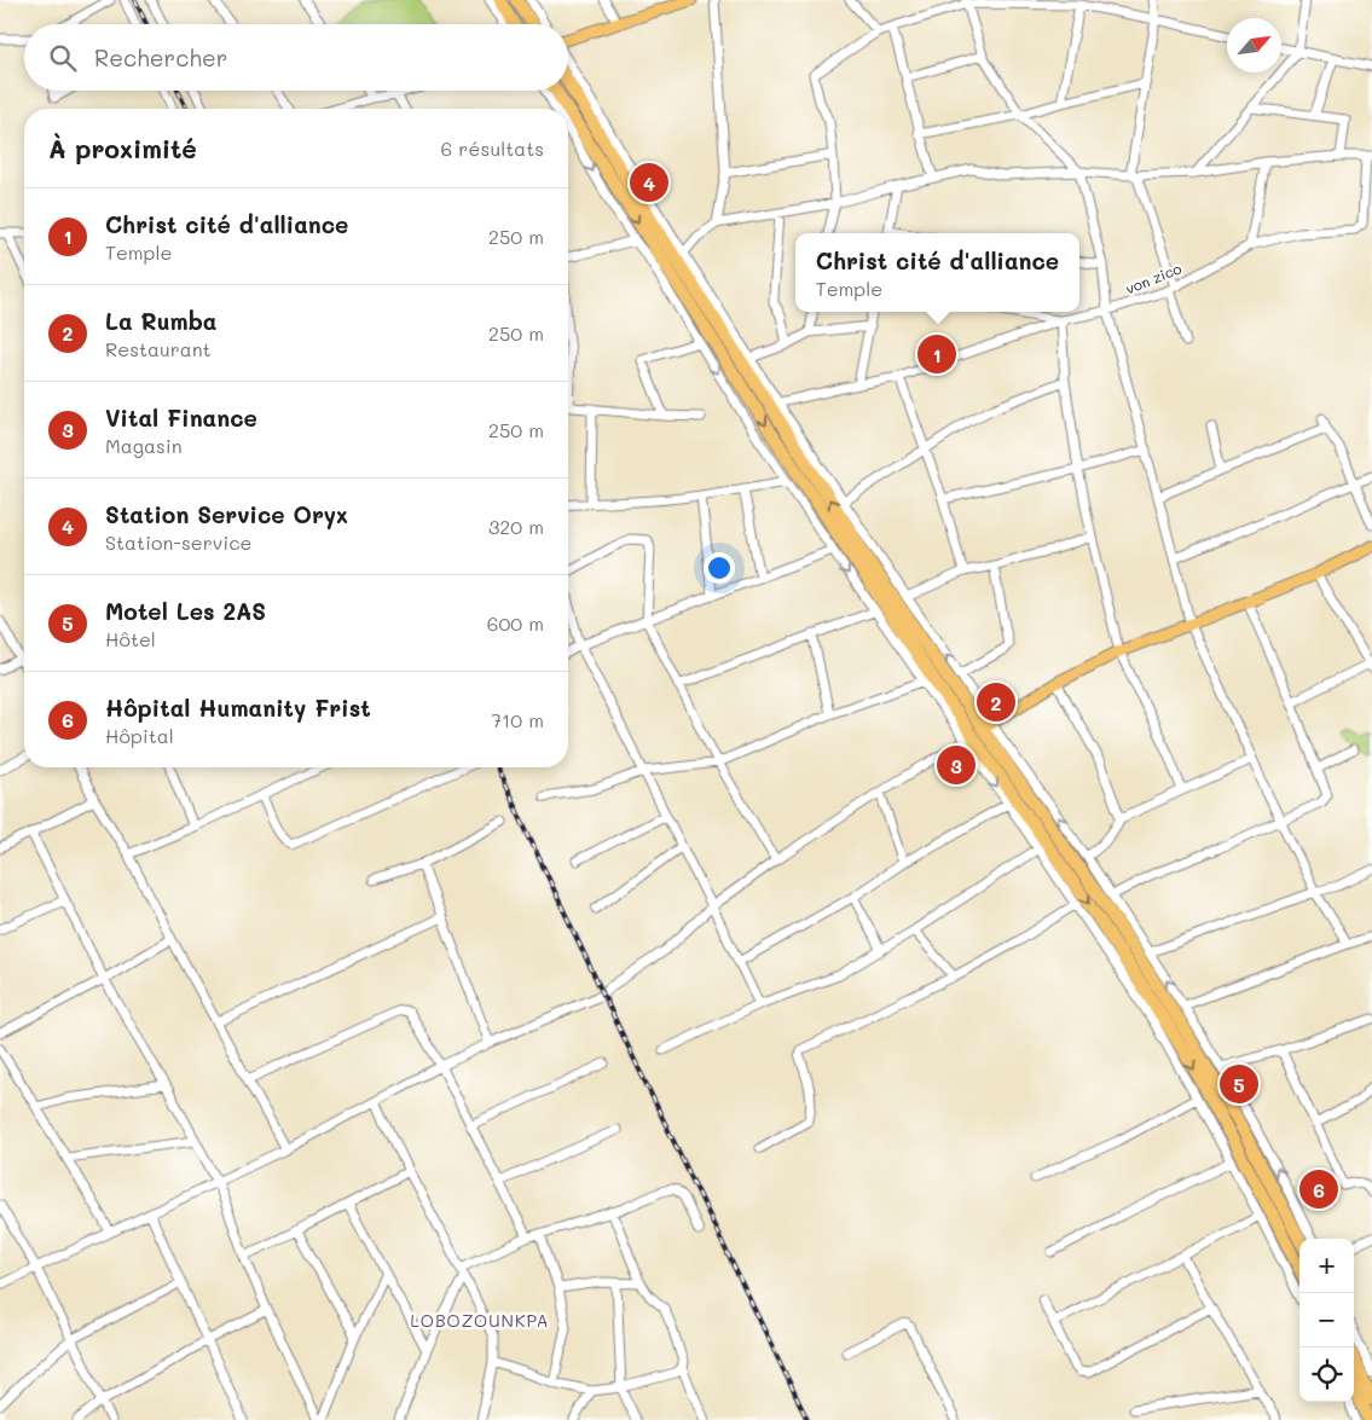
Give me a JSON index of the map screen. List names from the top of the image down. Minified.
{"streets":{"street":["von zico"]},"districts":["LOBOZOUNKPA"],"north":"top right","page":{"search":"Rechercher","heading":["À proximité","6 résultats"],"pins":["4","1","2","3","5","6"],"list":[{"mark":"1","name":"Christ cité d'alliance","note":"Temple","value":"250 m"},{"mark":"2","name":"La Rumba","note":"Restaurant","value":"250 m"},{"mark":"3","name":"Vital Finance","note":"Magasin","value":"250 m"},{"mark":"4","name":"Station Service Oryx","note":"Station-service","value":"320 m"},{"mark":"5","name":"Motel Les 2AS","note":"Hôtel","value":"600 m"},{"mark":"6","name":"Hôpital Humanity Frist","note":"Hôpital","value":"710 m"}],"popup":["Christ cité d'alliance","Temple"],"map_buttons":["+","−"]}}
